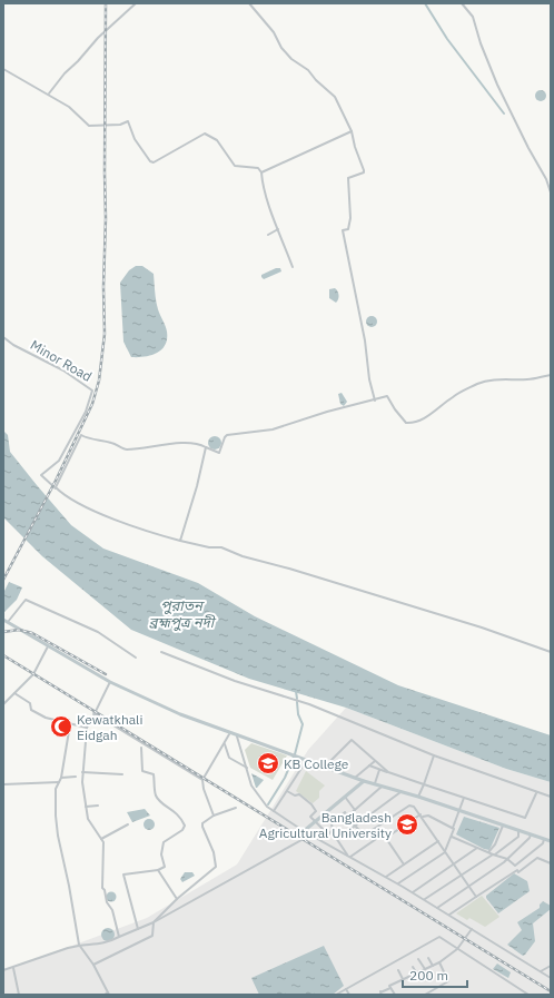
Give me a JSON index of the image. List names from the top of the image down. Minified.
{"streets":{"street":["Minor Road"]},"water":["পুরাতন ব্রহ্মপুত্র নদী"],"places":{"mosque":["Kewatkhali Eidgah"],"school or university":["KB College","Bangladesh Agricultural University"]},"scale_bar":"200 m"}
